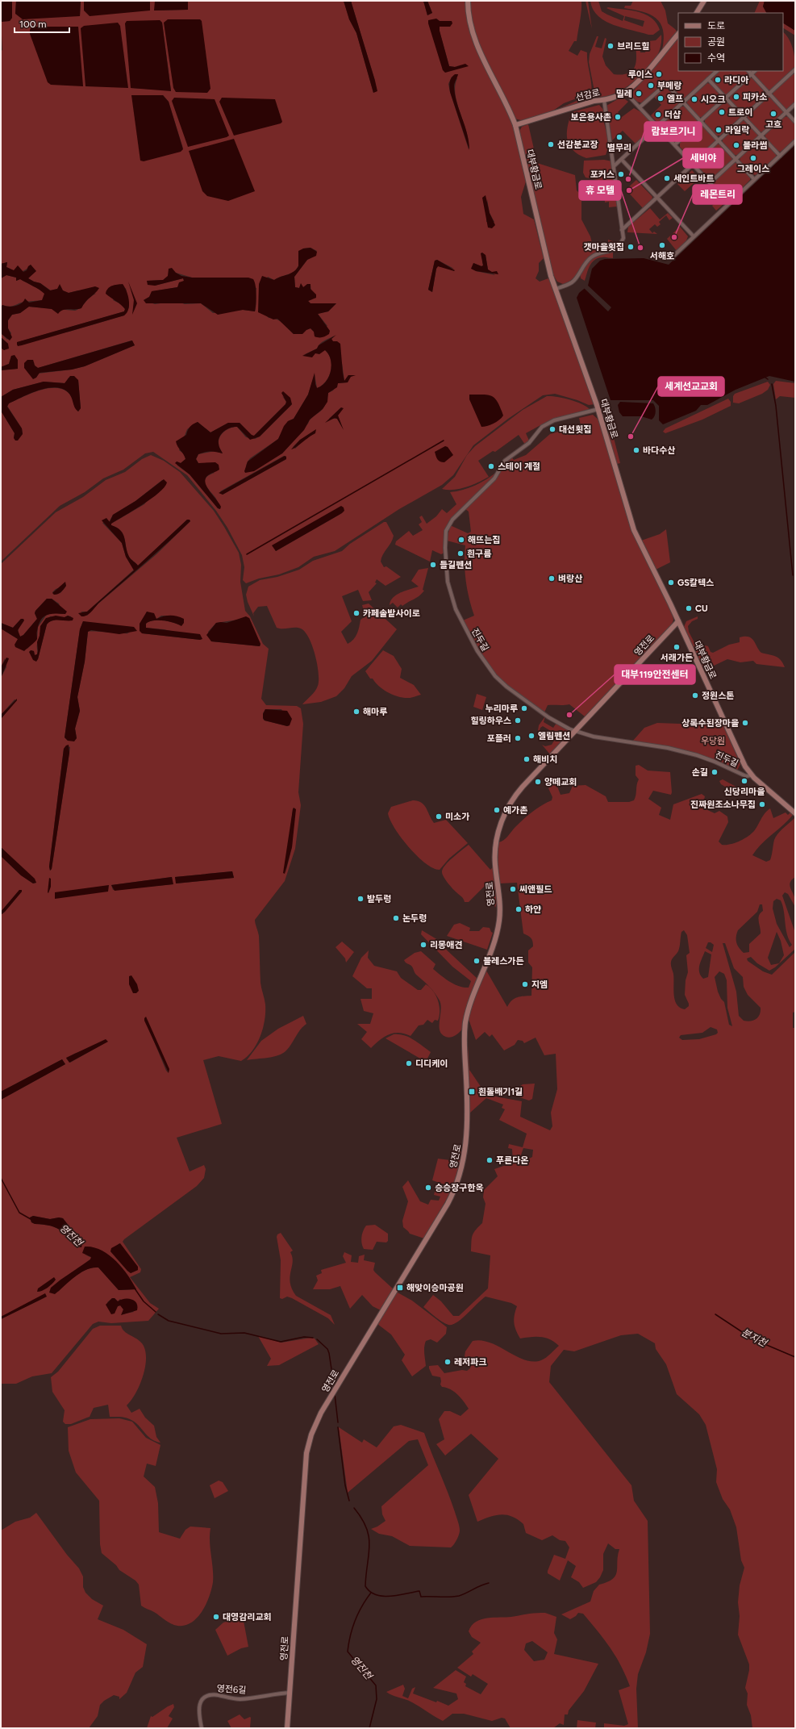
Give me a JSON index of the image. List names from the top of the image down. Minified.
{"streets":{"street":["선감로","대부황금로","진두길","영전로","영전6길"]},"crossings":[["선감로","대부황금로"],["대부황금로","진두길"],["대부황금로","영전로"],["진두길","영전로"],["영전로","영전6길"]],"water":["영진천","분지천"],"parks":["우당원"],"places":{"other":["브리드힐","루이스","라디아","부메랑","밀레","피카소","엘프","시오크","트로이","고흐","더샵","보은용사촌","라일락","별무리","선감분교장","블라썸","그레이스","포커스","세인트바트","람보르기니","세비야","레몬트리","서해호","갯마을횟집","휴 모텔","대선횟집","세계선교교회","바다수산","스테이 계절","해뜨는집","흰구름","들길펜션","벼랑산","GS칼텍스","CU","카페솔밭사이로","서래가든","정원스톤","누리마루","해마루","대부119안전센터","힐링하우스","상록수된장마을","엘림펜션","포플러","해비치","손길","신당리마을","양떼교회","진짜원조소나무집","예가촌","미소가","씨앤필드","밭두렁","하얀","논두렁","리몽애견","블레스가든","지엠","디디케이","푸른다온","승승장구한옥","레저파크","대영감리교회"],"transit":["흰돌배기1길","해맞이승마공원"]},"legend":["도로","공원","수역"],"scale_bar":"100 m"}
